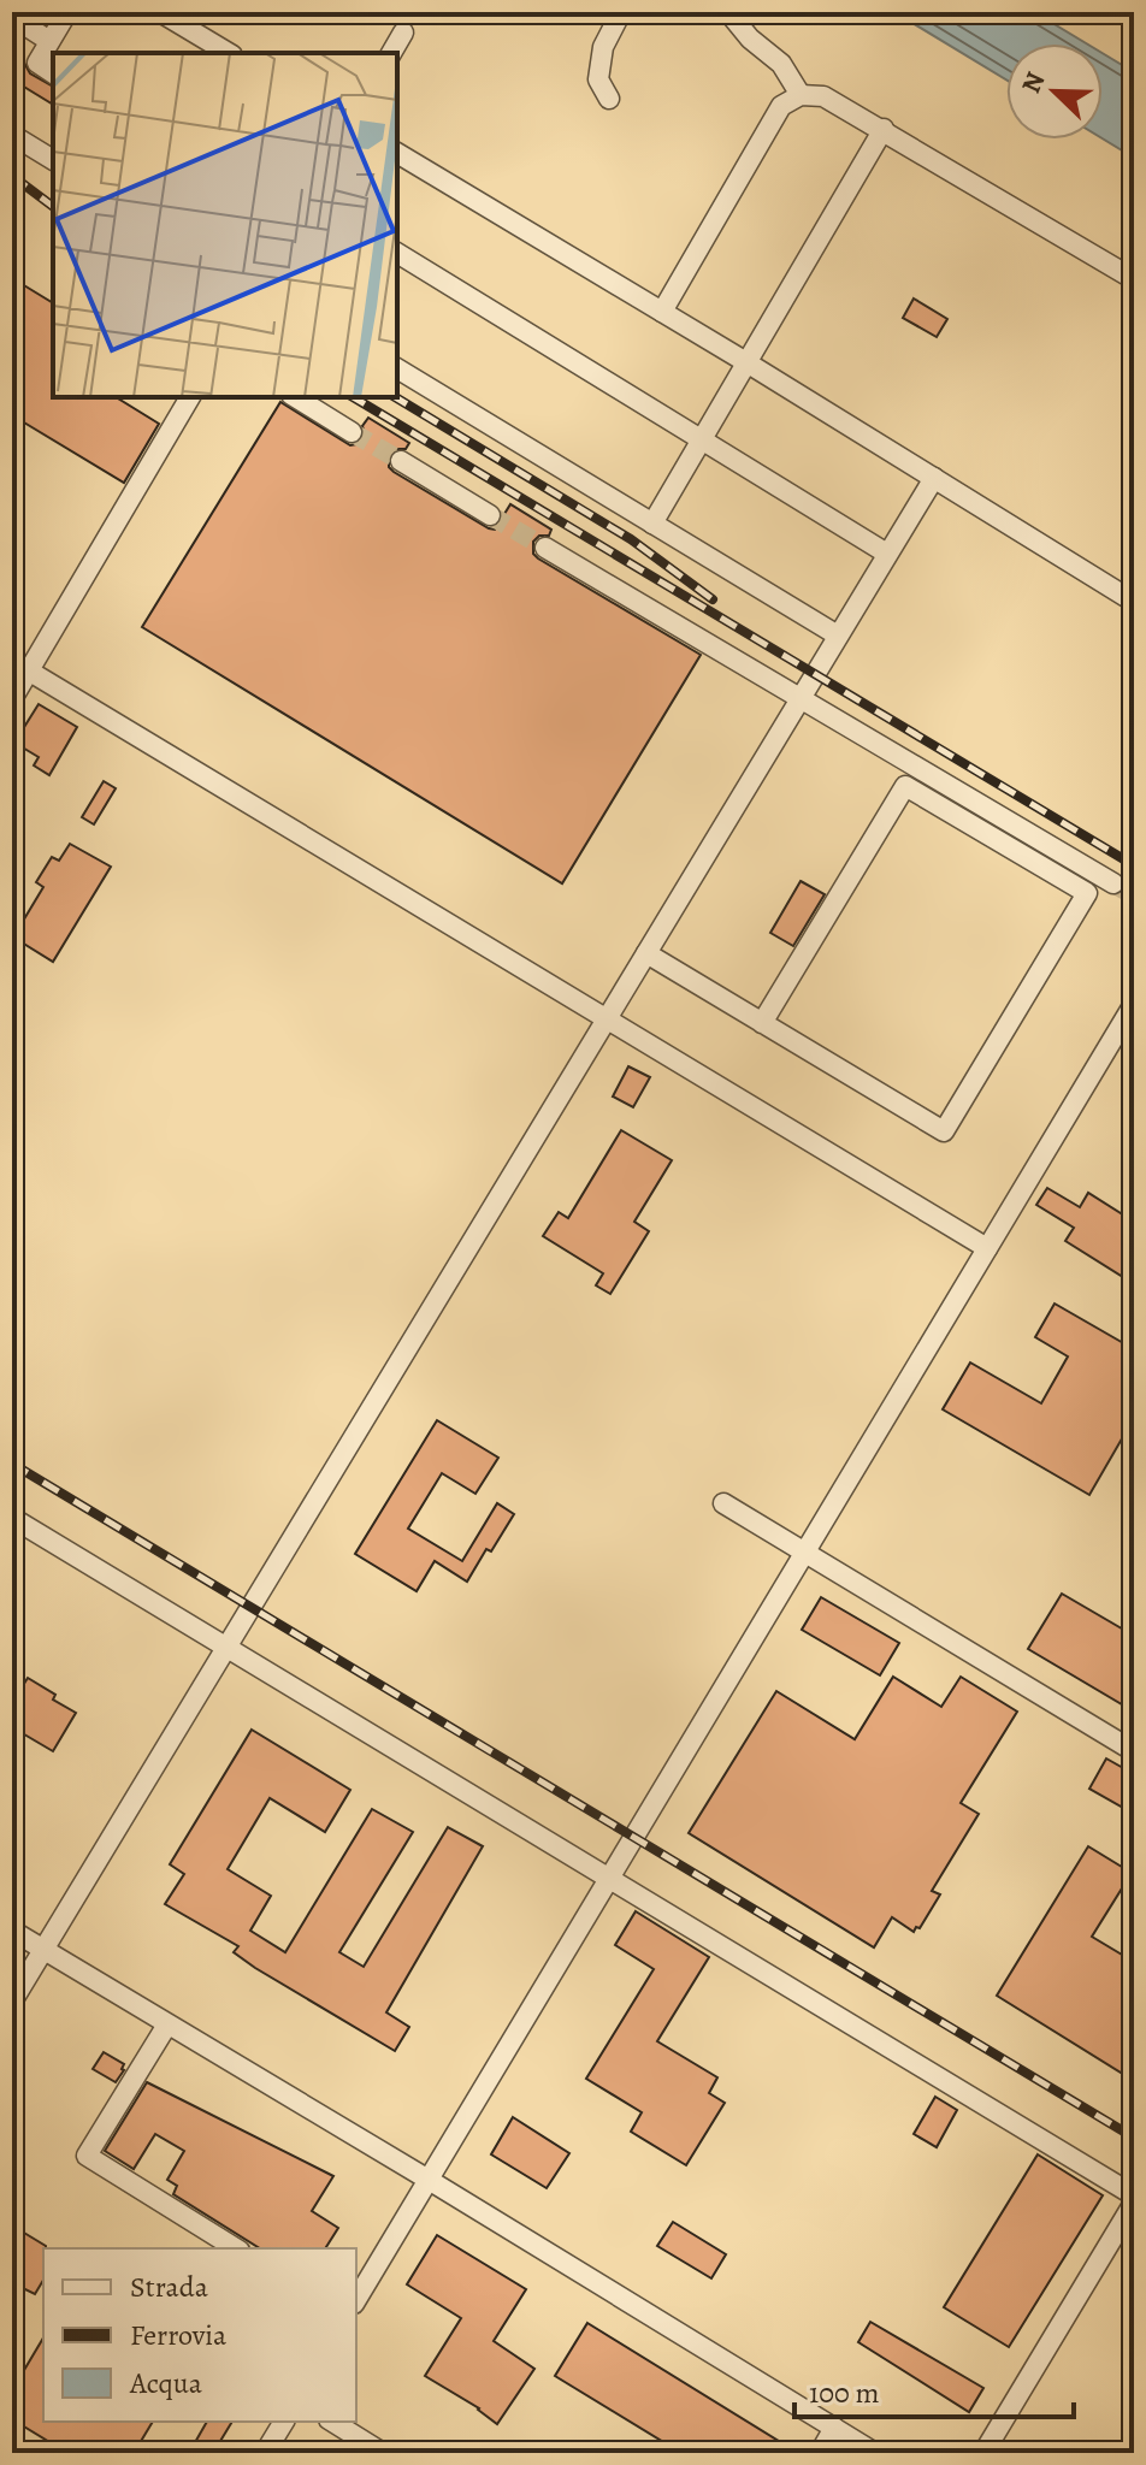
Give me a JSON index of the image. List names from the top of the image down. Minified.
{"legend":["Strada","Ferrovia","Acqua"],"scale_bar":"100 m","north":"top left"}
